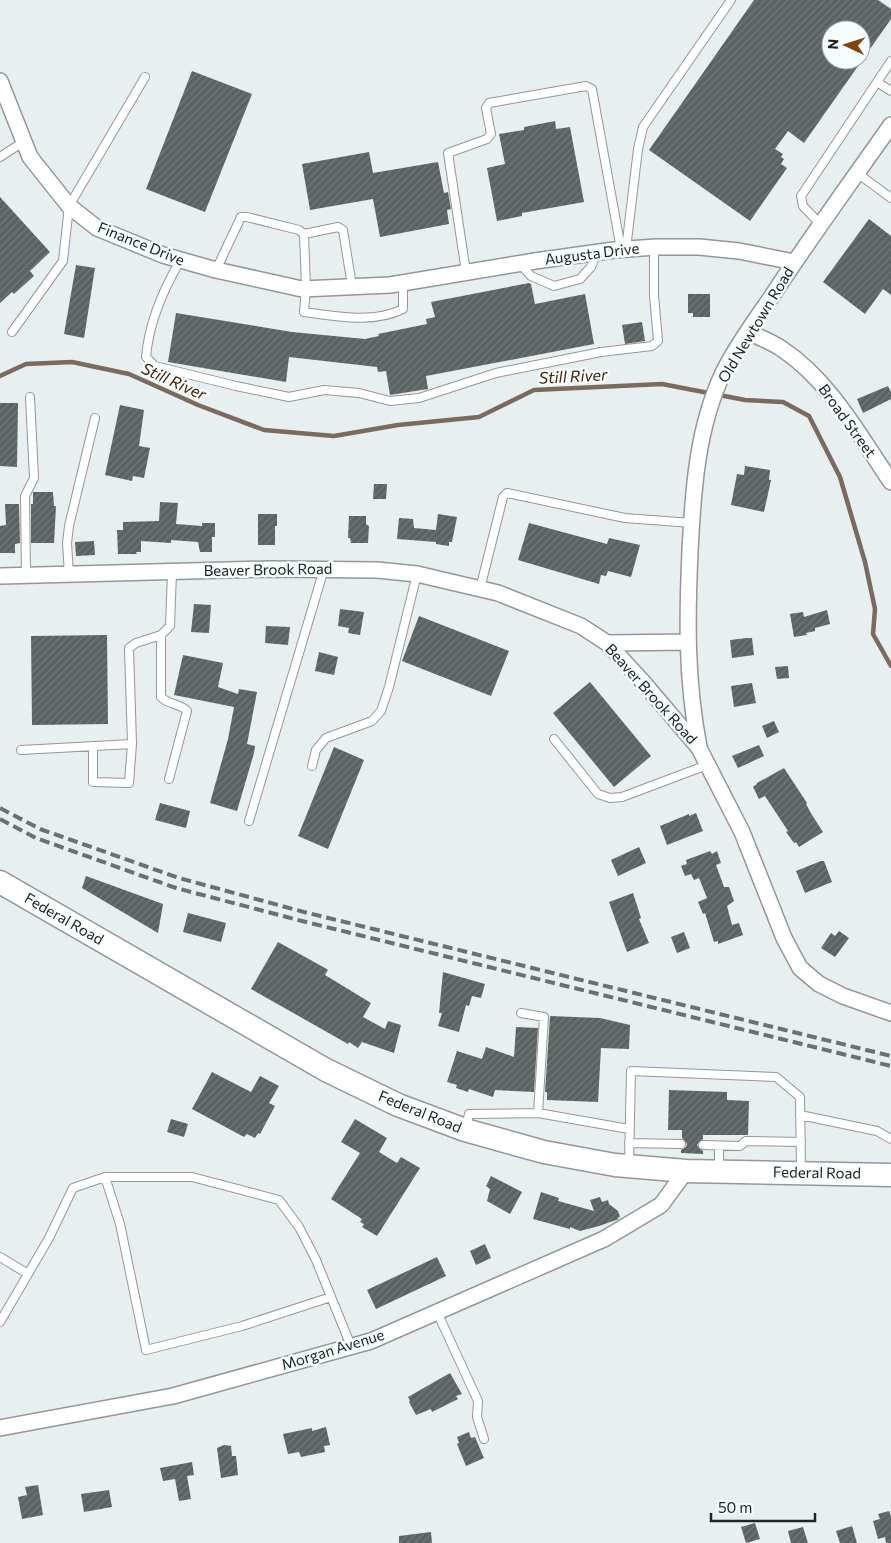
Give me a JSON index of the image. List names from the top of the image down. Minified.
{"streets":{"main road":["Federal Road"],"street":["Finance Drive","Augusta Drive","Old Newtown Road","Broad Street","Beaver Brook Road","Morgan Avenue"]},"crossings":[["Finance Drive","Augusta Drive"],["Augusta Drive","Old Newtown Road"],["Old Newtown Road","Broad Street"],["Old Newtown Road","Beaver Brook Road"],["Federal Road","Morgan Avenue"]],"water":["Still River"],"scale_bar":"50 m","north":"left"}
